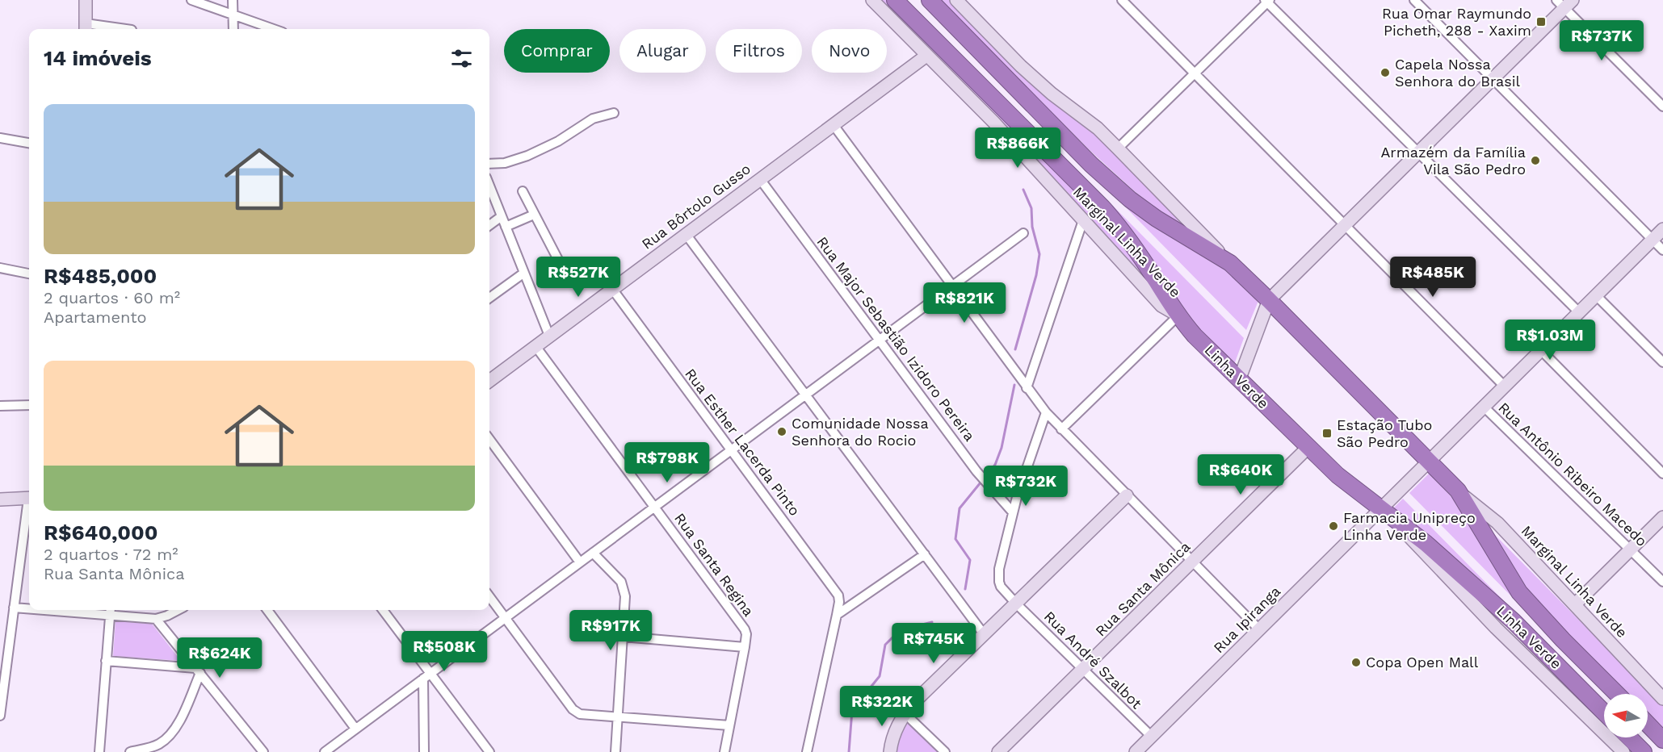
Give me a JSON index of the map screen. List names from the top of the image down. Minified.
{"streets":{"highway":["Linha Verde"],"main road":["Rua Bôrtolo Gusso","Marginal Linha Verde","Rua Santa Mônica","Rua Ipiranga"],"street":["Rua Major Sebastião Izidoro Pereira","Rua Esther Lacerda Pinto","Rua Antônio Ribeiro Macedo","Rua Santa Regina","Rua André Szalbot"]},"crossings":[["Rua Bôrtolo Gusso","Marginal Linha Verde"],["Rua Bôrtolo Gusso","Rua Major Sebastião Izidoro Pereira"],["Rua Bôrtolo Gusso","Rua Esther Lacerda Pinto"],["Rua Bôrtolo Gusso","Rua Santa Regina"],["Marginal Linha Verde","Linha Verde"],["Rua Major Sebastião Izidoro Pereira","Rua André Szalbot"],["Linha Verde","Rua Santa Mônica"],["Linha Verde","Rua Ipiranga"],["Rua Antônio Ribeiro Macedo","Rua Ipiranga"],["Rua Santa Mônica","Rua André Szalbot"],["Rua Ipiranga","Rua André Szalbot"]],"places":{"transit":["Rua Omar Raymundo Picheth, 288 - Xaxim","Estação Tubo São Pedro"],"other":["Capela Nossa Senhora do Brasil","Armazém da Família Vila São Pedro","Comunidade Nossa Senhora do Rocio","Farmacia Unipreço Linha Verde","Copa Open Mall"]},"north":"left","page":{"price":["R$737K","R$866K","R$527K","R$485K","R$821K","R$1.03M","R$798K","R$640K","R$732K","R$917K","R$745K","R$508K","R$624K","R$322K"],"chip":["Comprar","Alugar","Filtros","Novo"],"heading":"14 imóveis","list":[{"name":"R$485,000","note":"2 quartos · 60 m² · Apartamento"},{"name":"R$640,000","note":"2 quartos · 72 m² · Rua Santa Mônica"}]}}
